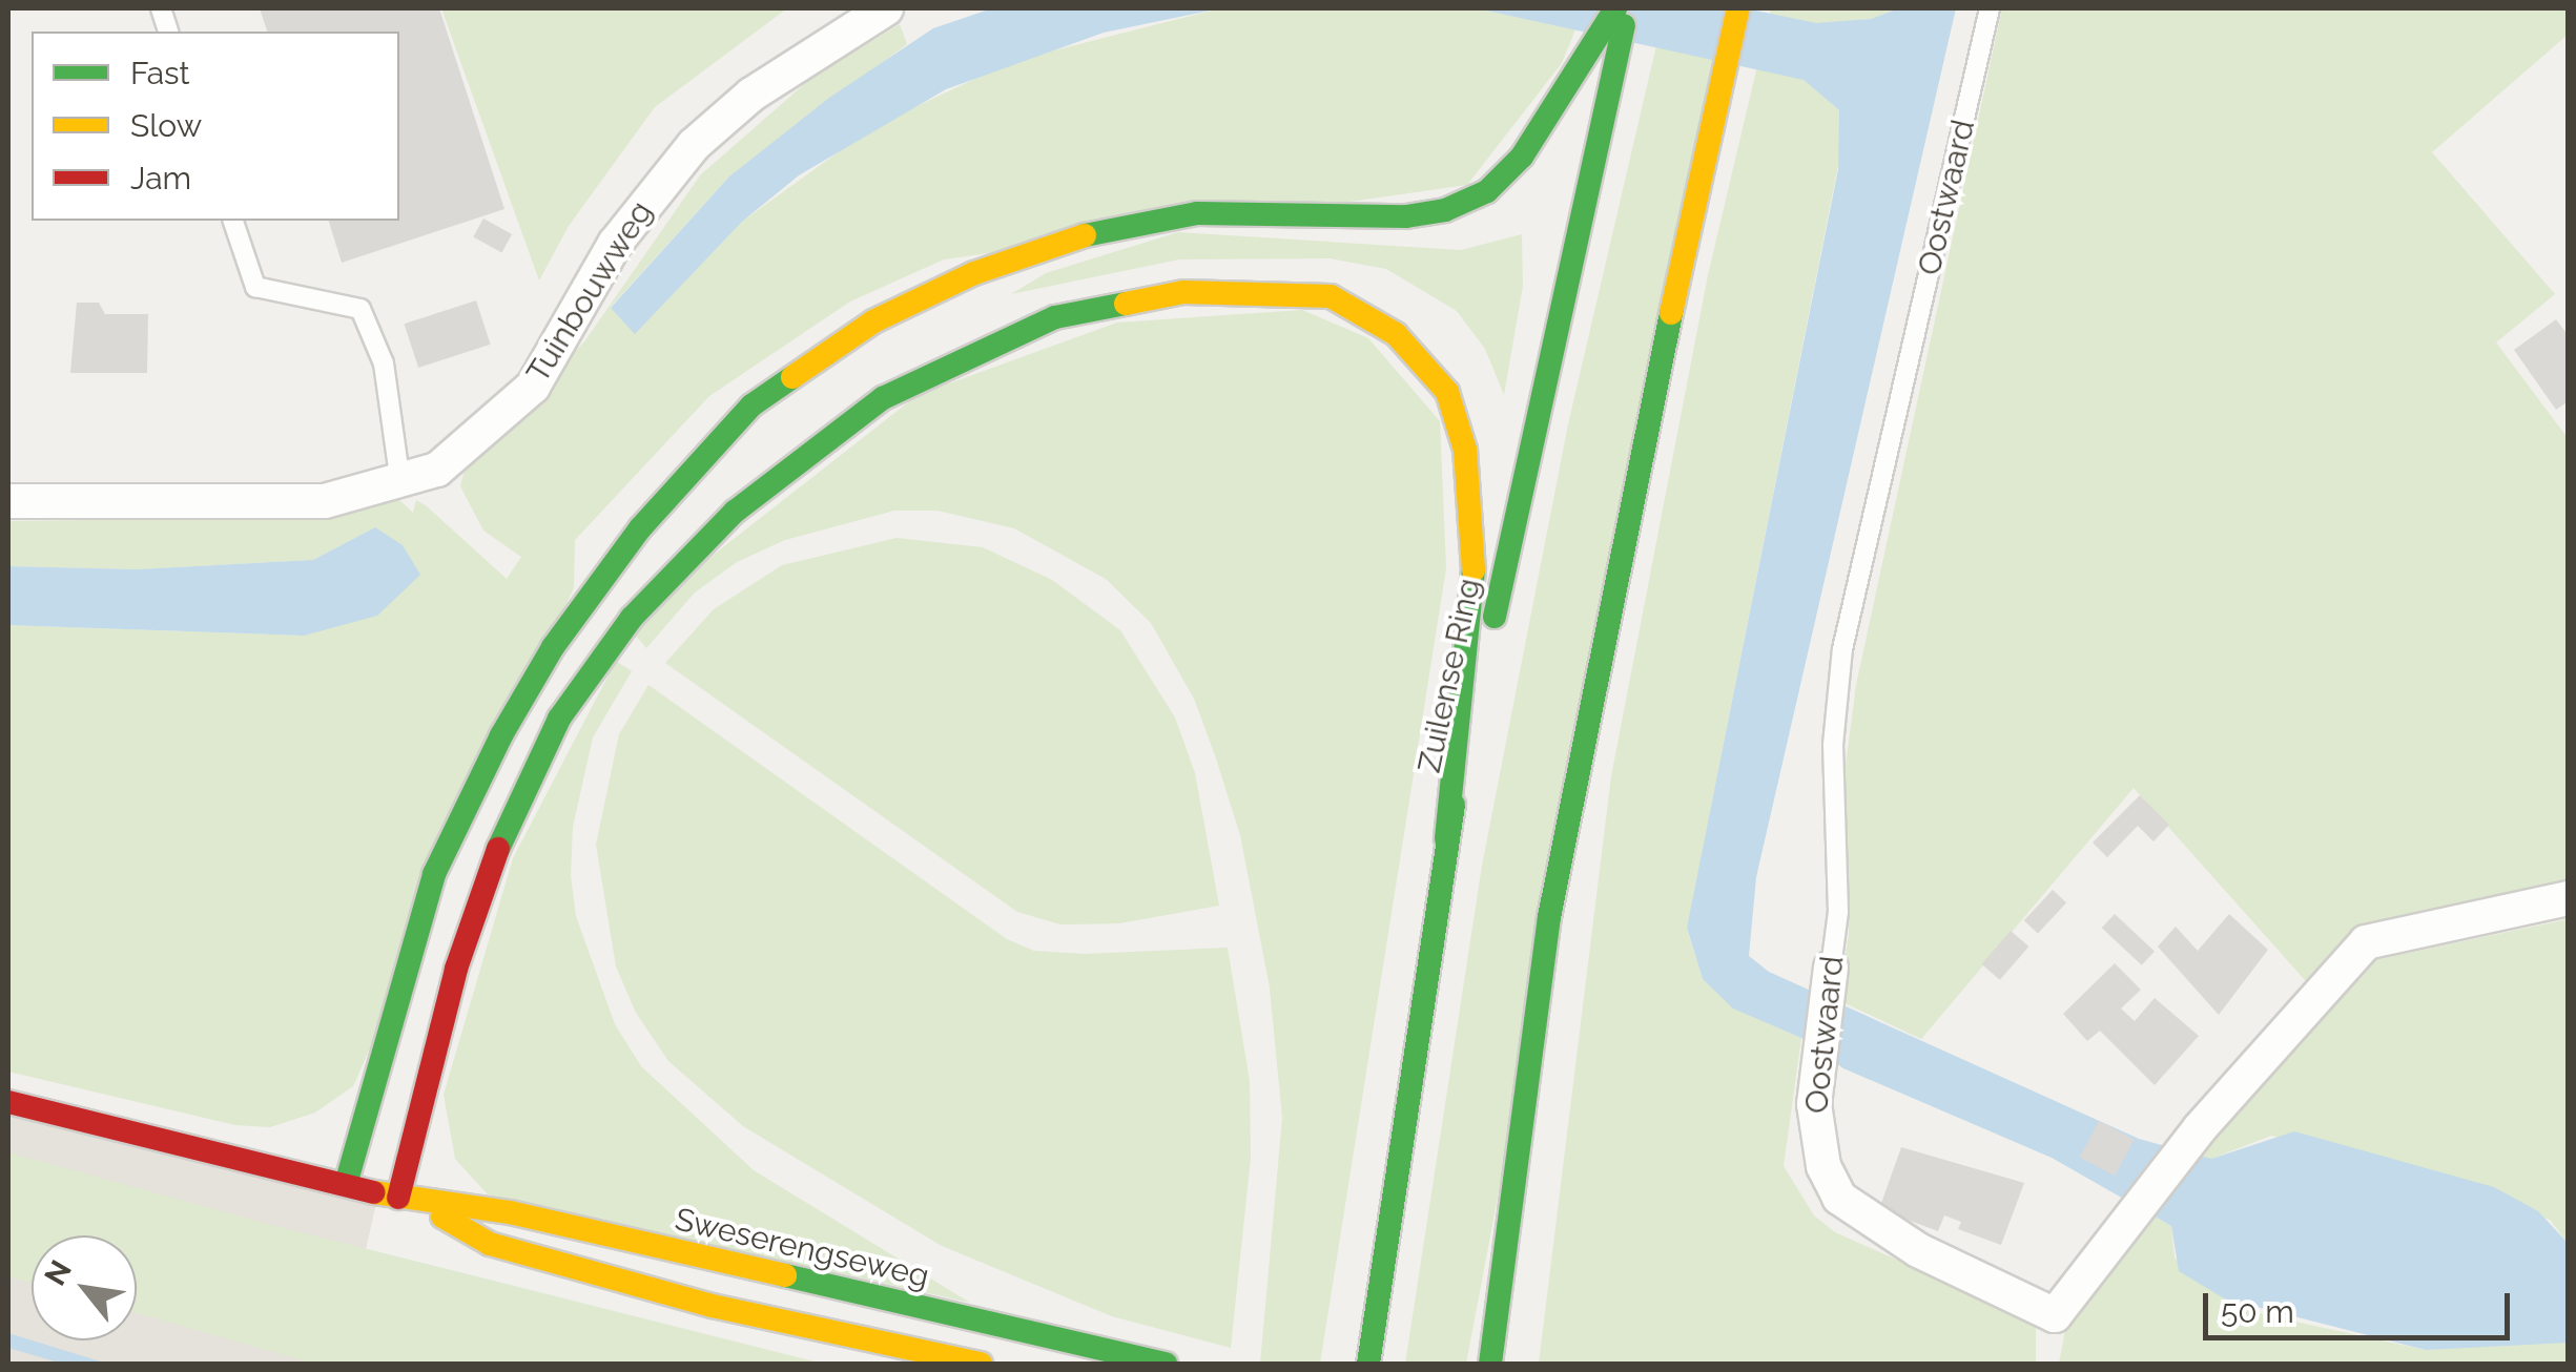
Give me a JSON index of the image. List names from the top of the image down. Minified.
{"streets":{"main road":["Zuilense Ring","Sweserengseweg"],"street":["Oostwaard","Tuinbouwweg"]},"legend":["Fast","Slow","Jam"],"scale_bar":"50 m","north":"top left"}
